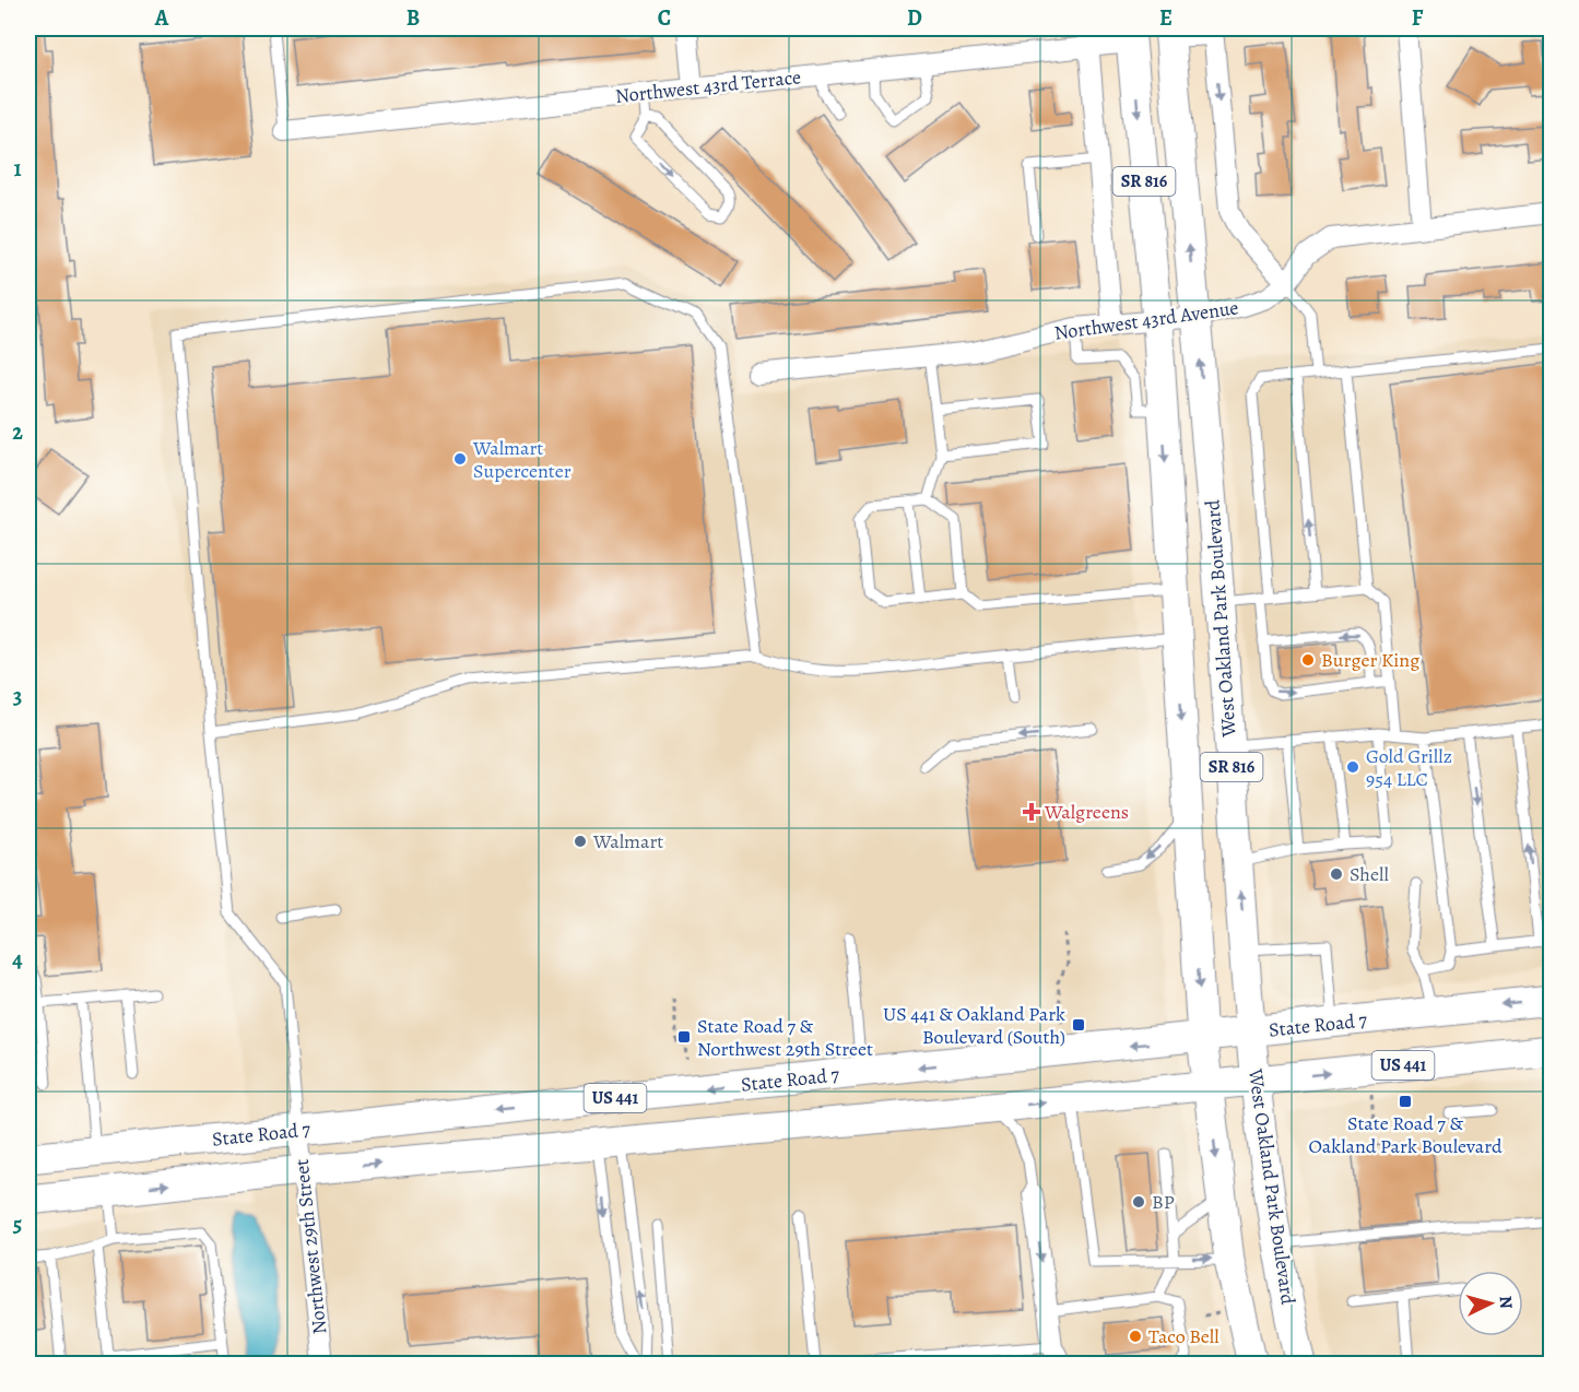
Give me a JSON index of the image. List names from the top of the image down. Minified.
{"streets":{"main road":["SR 816","West Oakland Park Boulevard","State Road 7","US 441"],"street":["Northwest 43rd Terrace","Northwest 43rd Avenue","Northwest 29th Street"]},"crossings":[["Northwest 43rd Terrace","SR 816"],["SR 816","Northwest 43rd Avenue"],["SR 816","State Road 7"],["Northwest 43rd Avenue","West Oakland Park Boulevard"],["West Oakland Park Boulevard","State Road 7"],["State Road 7","Northwest 29th Street"]],"places":{"other":["Walmart Supercenter","Burger King","Gold Grillz 954 LLC","Walmart","Shell","BP","Taco Bell"],"health":["Walgreens"],"transit":["US 441 & Oakland Park Boulevard (South)","State Road 7 & Northwest 29th Street","State Road 7 & Oakland Park Boulevard"]},"north":"right","grid":{"columns":["A","B","C","D","E","F"],"rows":["1","2","3","4","5"]}}
